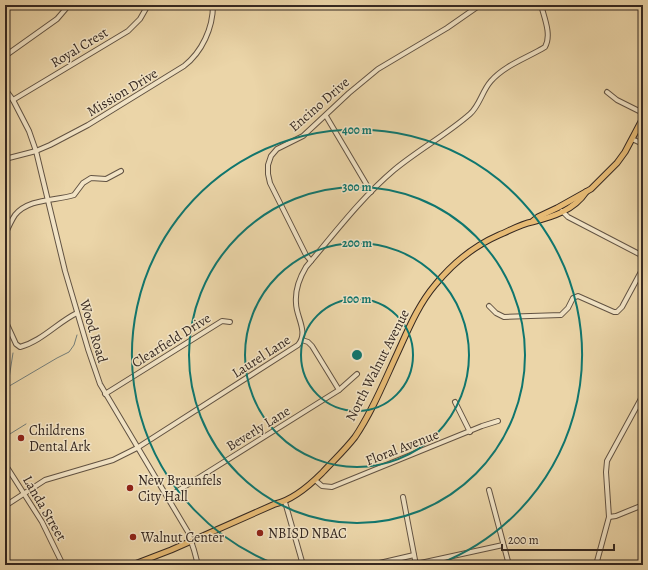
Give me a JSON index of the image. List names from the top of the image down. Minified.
{"streets":{"main road":["North Walnut Avenue"],"street":["Royal Crest","Mission Drive","Encino Drive","Wood Road","Clearfield Drive","Laurel Lane","Beverly Lane","Floral Avenue","Landa Street"]},"crossings":[["Royal Crest","Wood Road"],["Mission Drive","Wood Road"],["Encino Drive","Laurel Lane"],["Wood Road","Clearfield Drive"],["Wood Road","Laurel Lane"],["Wood Road","North Walnut Avenue"],["Wood Road","Beverly Lane"],["Laurel Lane","Landa Street"],["North Walnut Avenue","Floral Avenue"]],"places":["Childrens Dental Ark","New Braunfels City Hall","NBISD NBAC","Walnut Center"],"scale_bar":"200 m","rings":["400 m","300 m","200 m","100 m"]}
